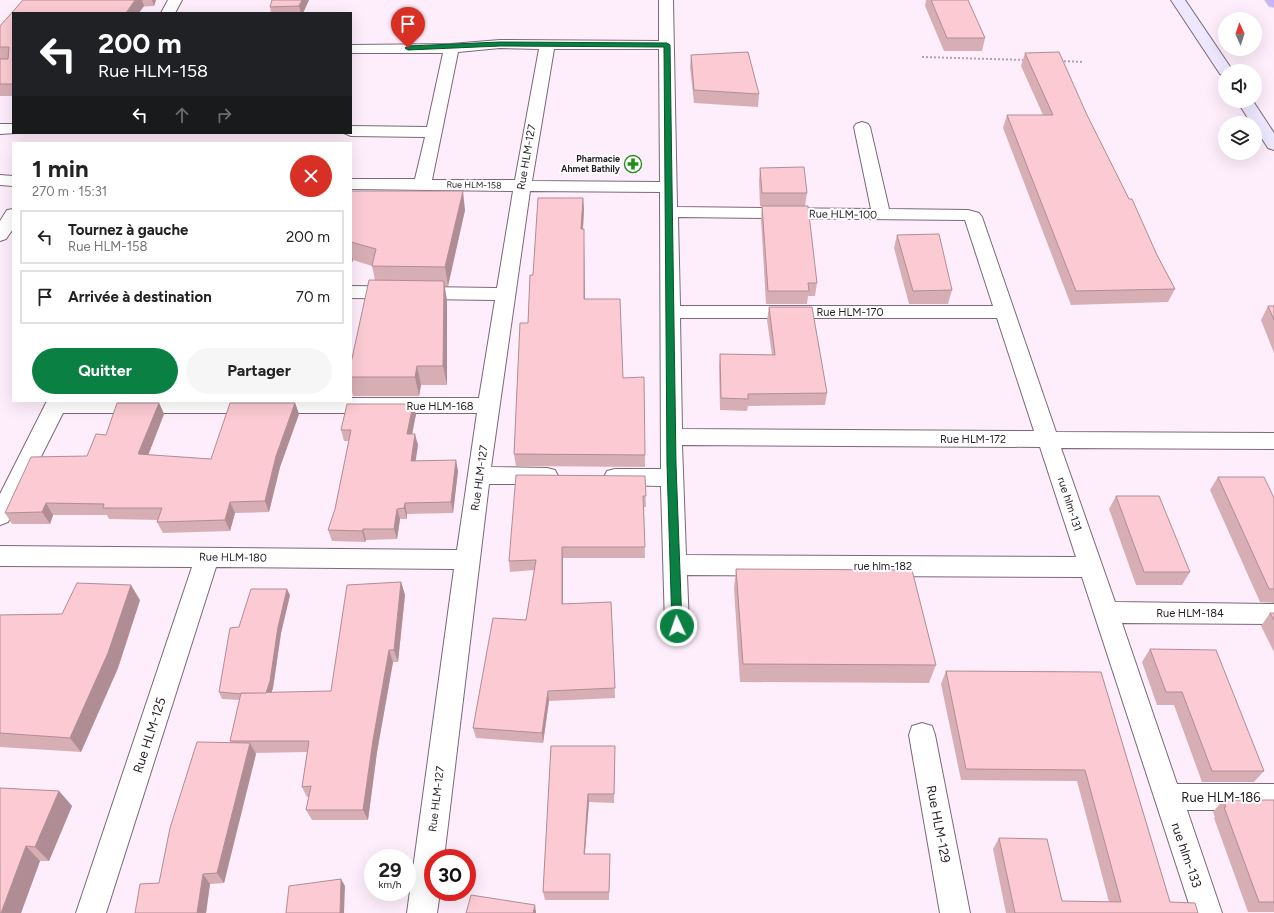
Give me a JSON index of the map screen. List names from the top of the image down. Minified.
{"streets":{"street":["Rue HLM-127","Rue HLM-158","Rue HLM-100","Rue HLM-170","Rue HLM-168","Rue HLM-172","rue hlm-131","Rue HLM-180","rue hlm-182","Rue HLM-184","Rue HLM-125","Rue HLM-186","Rue HLM-129","rue hlm-133"]},"crossings":[["Rue HLM-127","Rue HLM-158"],["Rue HLM-127","Rue HLM-168"],["Rue HLM-127","Rue HLM-180"],["Rue HLM-100","rue hlm-131"],["Rue HLM-170","rue hlm-131"],["Rue HLM-172","rue hlm-131"],["rue hlm-131","rue hlm-182"],["rue hlm-131","Rue HLM-184"],["rue hlm-131","Rue HLM-186"],["rue hlm-131","rue hlm-133"],["Rue HLM-180","Rue HLM-125"],["Rue HLM-186","rue hlm-133"]],"places":{"pharmacy":["Pharmacie Ahmet Bathily"]},"north":"top","page":{"turn":["200 m","Rue HLM-158"],"heading":["1 min","270 m · 15:31"],"list":[{"name":"Tournez à gauche","note":"Rue HLM-158","value":"200 m"},{"name":"Arrivée à destination","value":"70 m"}],"buttons":["Quitter","Partager"],"speed":"29 km/h","limit":"30"}}
